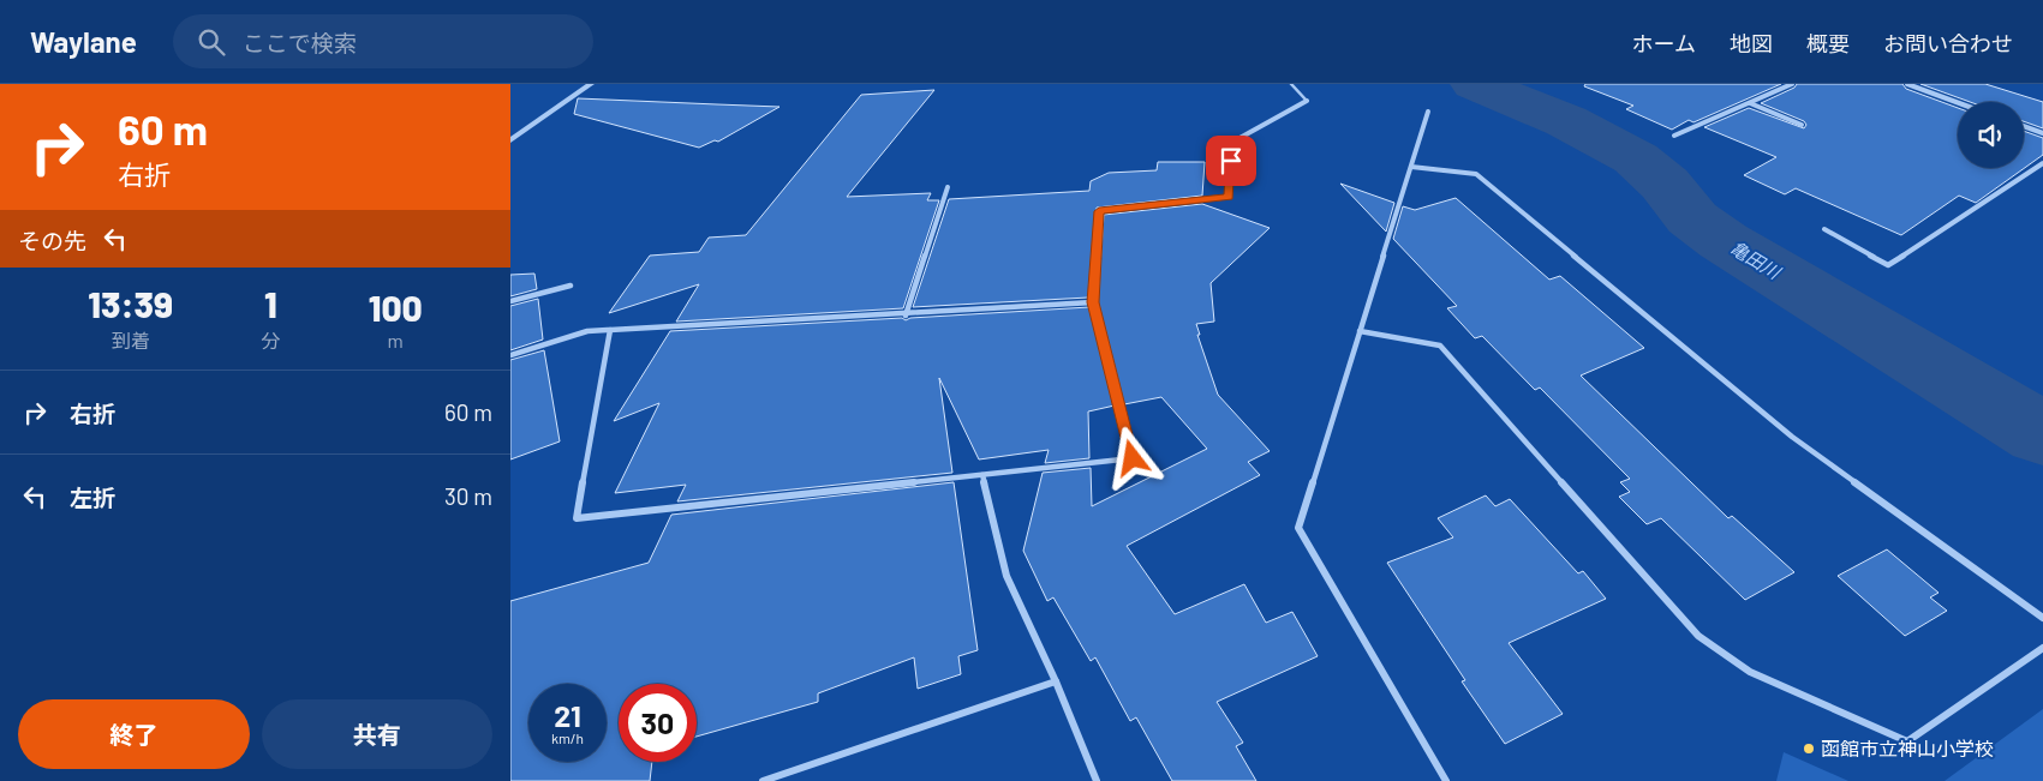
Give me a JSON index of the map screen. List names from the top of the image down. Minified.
{"water":["亀田川"],"places":["函館市立神山小学校"],"page":{"header":"Waylane","search":"ここで検索","nav":["ホーム","地図","概要","お問い合わせ"],"turn":["60 m","右折"],"then":"その先","eta":["13:39","到着","1","分","100","m"],"list":[{"name":"右折","value":"60 m"},{"name":"左折","value":"30 m"}],"speed":"21 km/h","limit":"30","buttons":["終了","共有"]}}
